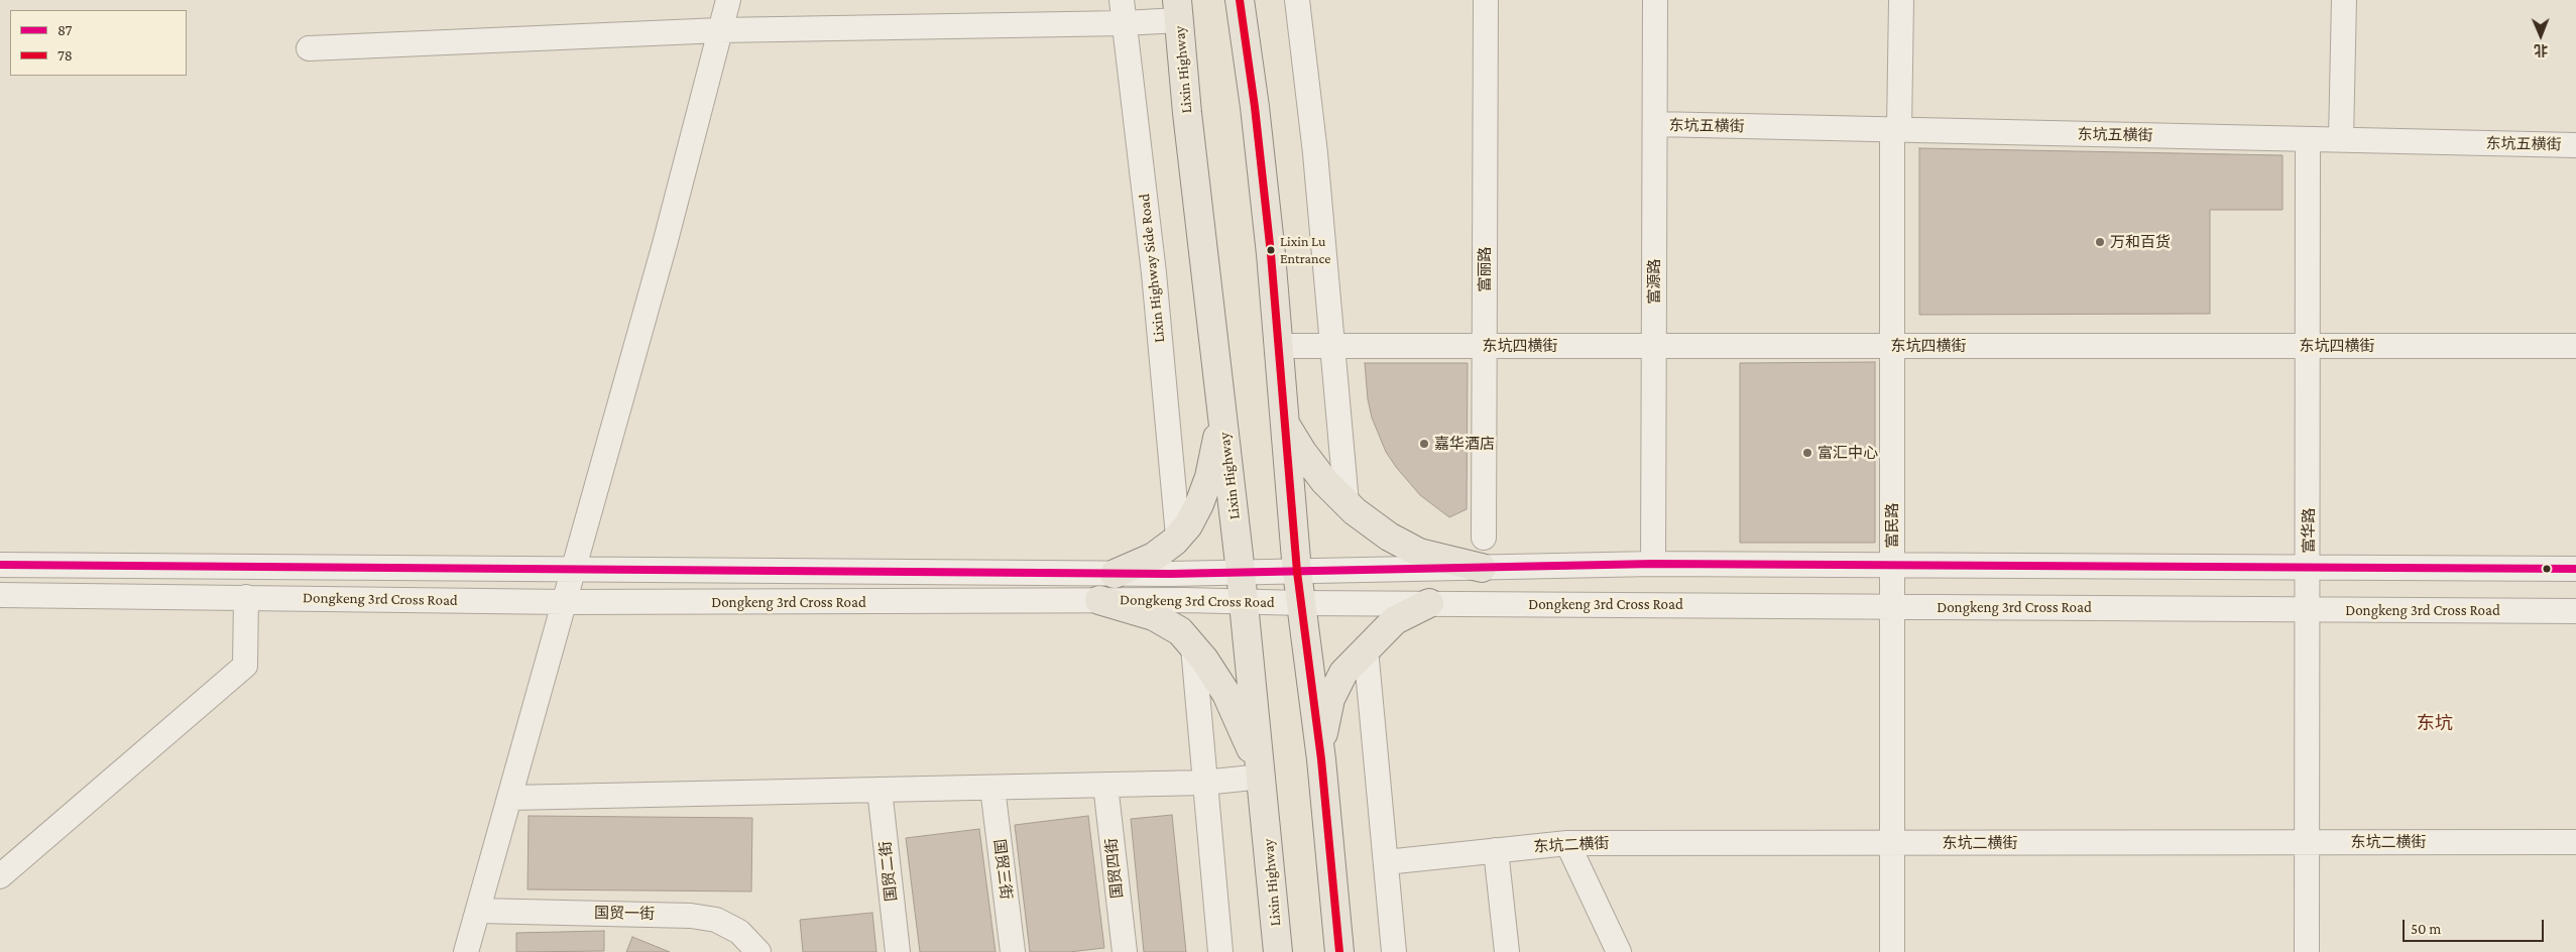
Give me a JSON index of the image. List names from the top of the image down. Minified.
{"streets":{"main road":["Lixin Highway"],"street":["东坑五横街","Lixin Highway Side Road","富丽路","富源路","东坑四横街","富民路","富华路","Dongkeng 3rd Cross Road","东坑二横街","国贸四街","国贸三街","国贸二街","国贸一街"]},"crossings":[["Lixin Highway","Dongkeng 3rd Cross Road"],["东坑五横街","富源路"],["东坑五横街","富民路"],["东坑五横街","富华路"],["富丽路","东坑四横街"],["富源路","东坑四横街"],["富源路","Dongkeng 3rd Cross Road"],["东坑四横街","富民路"],["东坑四横街","富华路"],["富民路","Dongkeng 3rd Cross Road"],["富民路","东坑二横街"],["富华路","Dongkeng 3rd Cross Road"],["富华路","东坑二横街"]],"districts":["东坑"],"places":["万和百货","Lixin Lu Entrance","嘉华酒店","富汇中心"],"lines":["transit line 78","transit line 87"],"legend":["87","78"],"scale_bar":"50 m","north":"bottom"}
